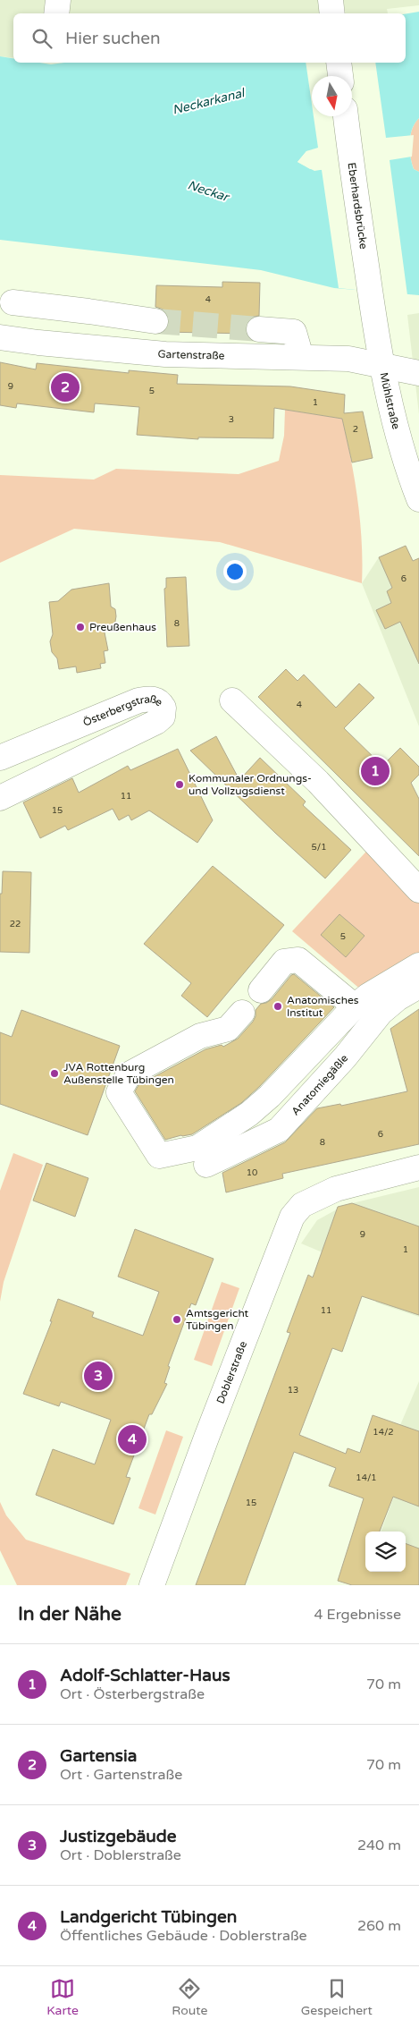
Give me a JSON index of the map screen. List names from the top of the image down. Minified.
{"streets":{"street":["Eberhardsbrücke","Gartenstraße","Mühlstraße","Österbergstraße","Anatomiegäßle","Doblerstraße"]},"crossings":[["Eberhardsbrücke","Mühlstraße"],["Gartenstraße","Mühlstraße"]],"water":["Neckarkanal","Neckar"],"places":["Preußenhaus","Kommunaler Ordnungs- und Vollzugsdienst","Anatomisches Institut","JVA Rottenburg Außenstelle Tübingen","Amtsgericht Tübingen"],"house_numbers":["4","9","5","1","3","2","6","8","4","11","15","5/1","22","5","6","8","10","9","1","11","13","14/2","14/1","15"],"north":"bottom","page":{"search":"Hier suchen","pins":["2","1","3","4"],"heading":["In der Nähe","4 Ergebnisse"],"list":[{"mark":"1","name":"Adolf-Schlatter-Haus","note":"Ort · Österbergstraße","value":"70 m"},{"mark":"2","name":"Gartensia","note":"Ort · Gartenstraße","value":"70 m"},{"mark":"3","name":"Justizgebäude","note":"Ort · Doblerstraße","value":"240 m"},{"mark":"4","name":"Landgericht Tübingen","note":"Öffentliches Gebäude · Doblerstraße","value":"260 m"}],"nav":["Karte","Route","Gespeichert"]}}
